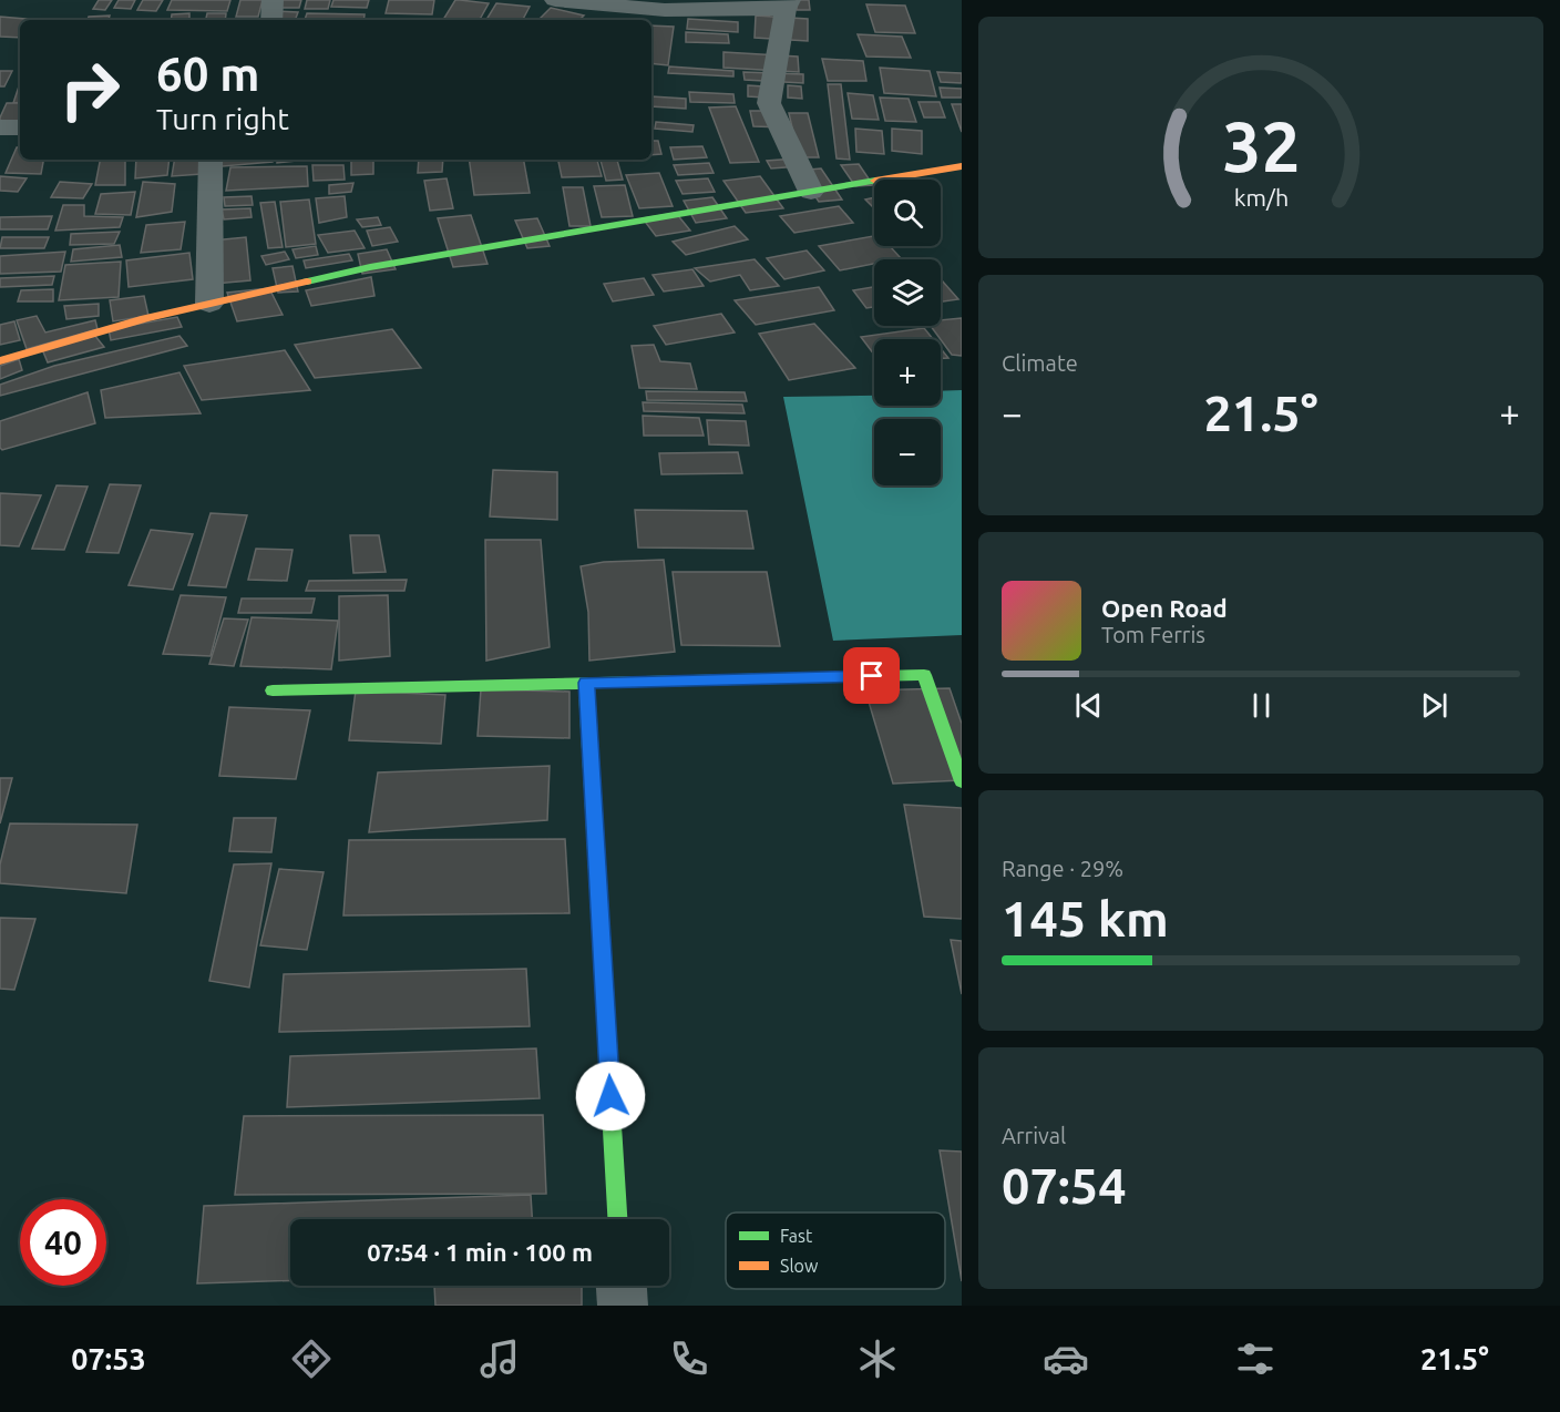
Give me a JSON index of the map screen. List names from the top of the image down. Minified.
{"legend":["Fast","Slow"],"page":{"turn":["60 m","Turn right"],"map_buttons":["+","−"],"tile":["Climate",["Range · 29%","145 km"],["Arrival","07:54"]],"heat":["−","21.5°","+"],"song":["Open Road","Tom Ferris"],"limit":"40","trip":"07:54 · 1 min · 100 m","tabs":["07:53","21.5°"],"gauge":["32","km/h"]}}
